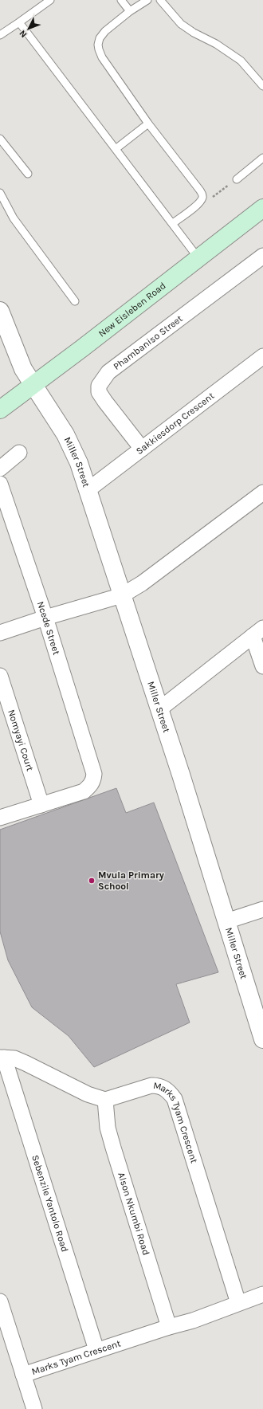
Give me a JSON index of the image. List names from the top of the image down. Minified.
{"streets":{"main road":["New Eisleben Road"],"street":["Phambaniso Street","Sakkiesdorp Crescent","Miller Street","Ncede Street","Nomyayi Court","Marks Tyam Crescent","Sebenzile Yantolo Road","Alson Nkumbi Road"]},"crossings":[["New Eisleben Road","Miller Street"],["Phambaniso Street","Sakkiesdorp Crescent"],["Sakkiesdorp Crescent","Miller Street"],["Ncede Street","Nomyayi Court"],["Marks Tyam Crescent","Sebenzile Yantolo Road"],["Marks Tyam Crescent","Alson Nkumbi Road"]],"places":["Mvula Primary School"],"north":"bottom left"}
